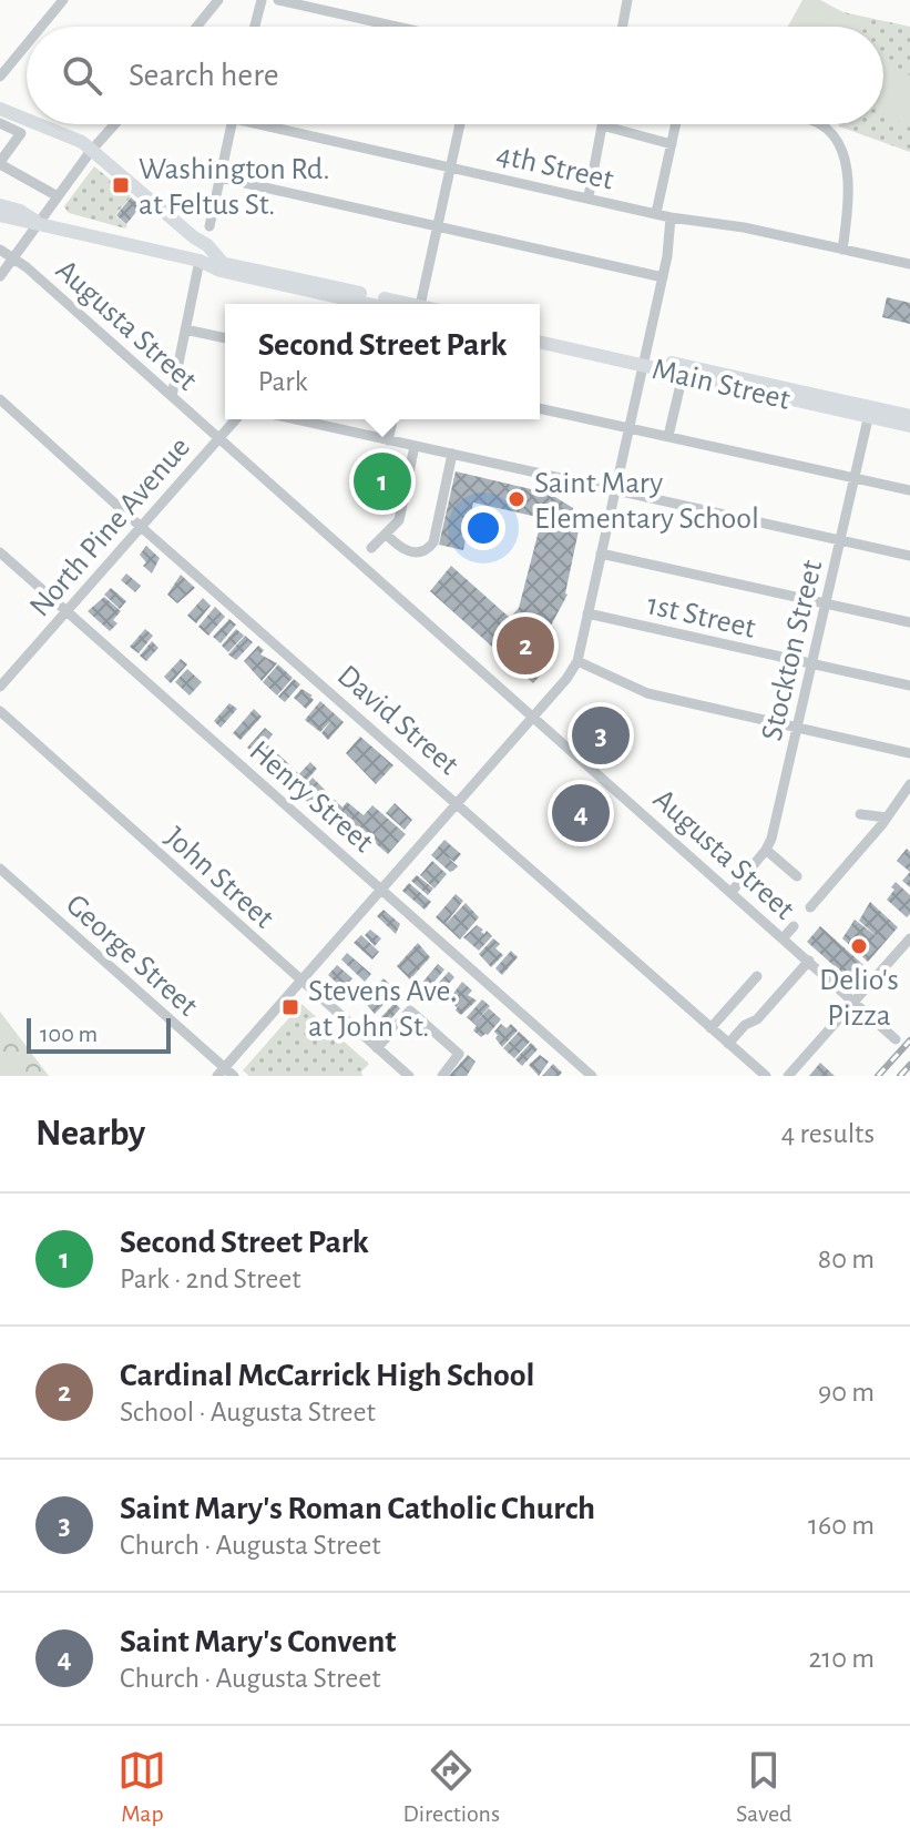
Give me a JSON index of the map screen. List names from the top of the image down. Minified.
{"streets":{"main road":["Main Street"],"street":["4th Street","Augusta Street","North Pine Avenue","1st Street","Stockton Street","David Street","Henry Street","John Street","George Street"]},"crossings":[["Augusta Street","North Pine Avenue"],["Augusta Street","Stockton Street"],["Main Street","Stockton Street"],["North Pine Avenue","David Street"],["North Pine Avenue","Henry Street"],["1st Street","Stockton Street"]],"places":{"transit":["Washington Rd. at Feltus St.","Stevens Ave. at John St."],"other":["Saint Mary Elementary School","Delio's Pizza"]},"scale_bar":"100 m","page":{"search":"Search here","popup":["Second Street Park","Park"],"pins":["1","2","3","4"],"scale":"100 m","heading":["Nearby","4 results"],"list":[{"mark":"1","name":"Second Street Park","note":"Park · 2nd Street","value":"80 m"},{"mark":"2","name":"Cardinal McCarrick High School","note":"School · Augusta Street","value":"90 m"},{"mark":"3","name":"Saint Mary's Roman Catholic Church","note":"Church · Augusta Street","value":"160 m"},{"mark":"4","name":"Saint Mary's Convent","note":"Church · Augusta Street","value":"210 m"}],"nav":["Map","Directions","Saved"]}}
